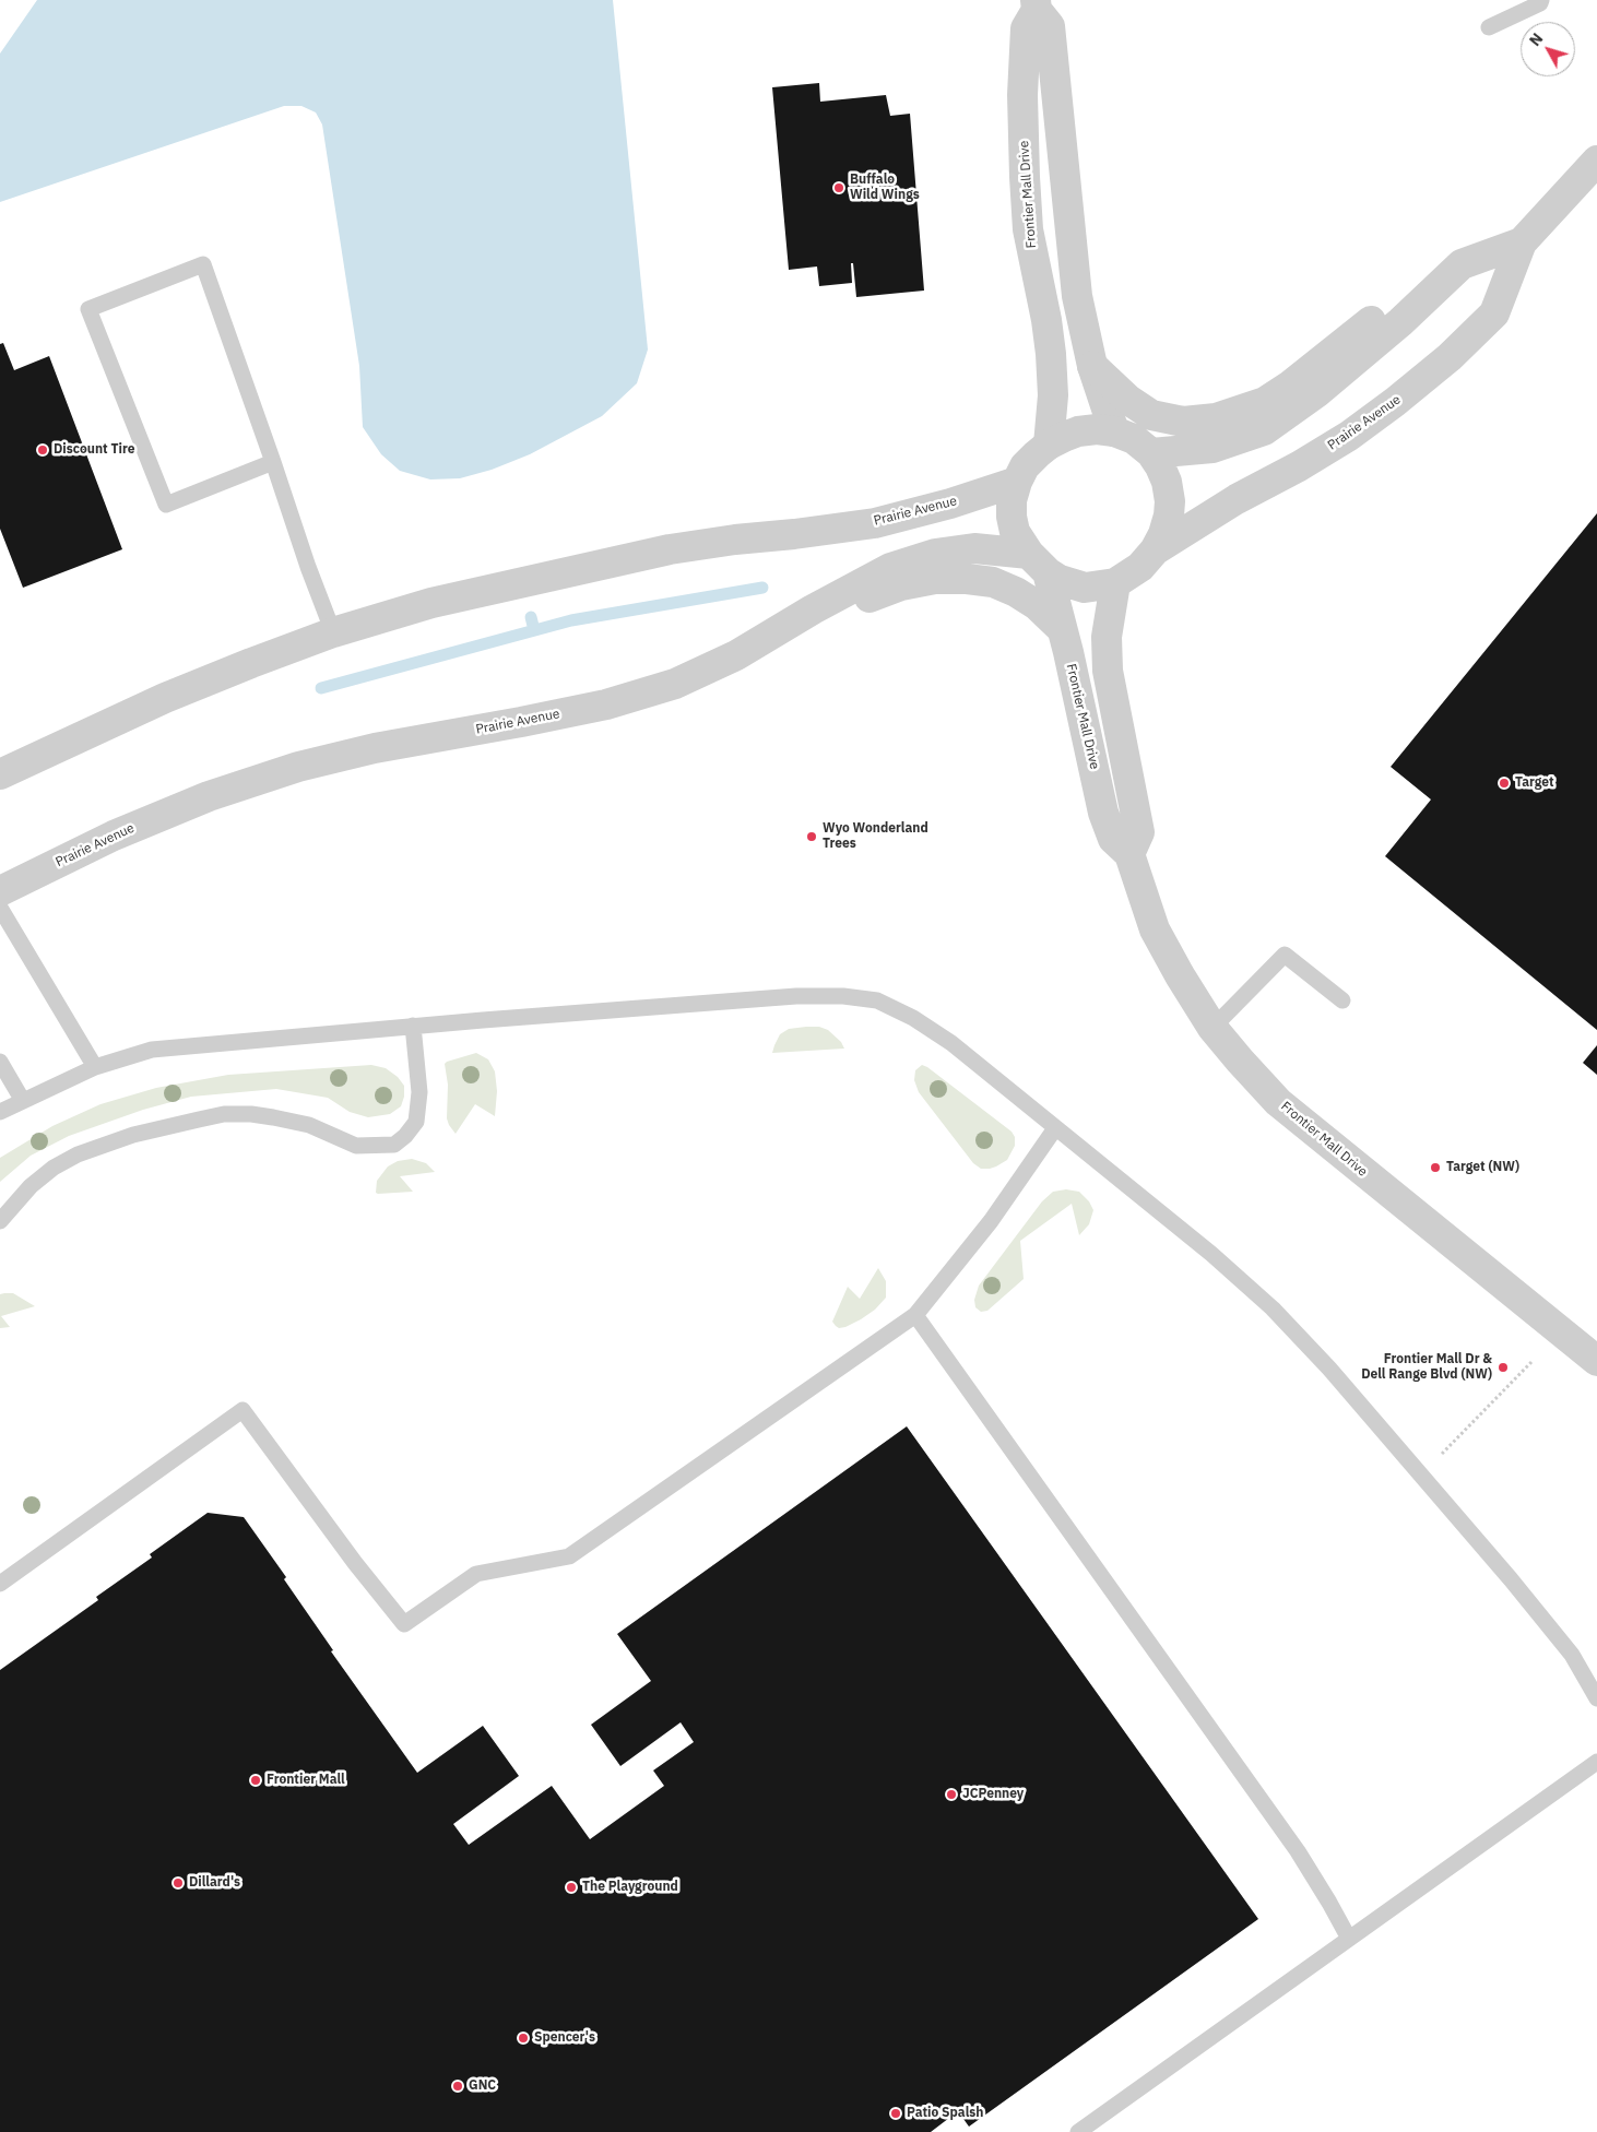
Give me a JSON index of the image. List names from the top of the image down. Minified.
{"streets":{"street":["Frontier Mall Drive","Prairie Avenue"]},"crossings":[["Frontier Mall Drive","Prairie Avenue"]],"places":["Buffalo Wild Wings","Discount Tire","Target","Wyo Wonderland Trees","Target (NW)","Frontier Mall Dr & Dell Range Blvd (NW)","Frontier Mall","JCPenney","Dillard's","The Playground","Spencer's","GNC","Patio Spalsh"],"north":"top left"}
